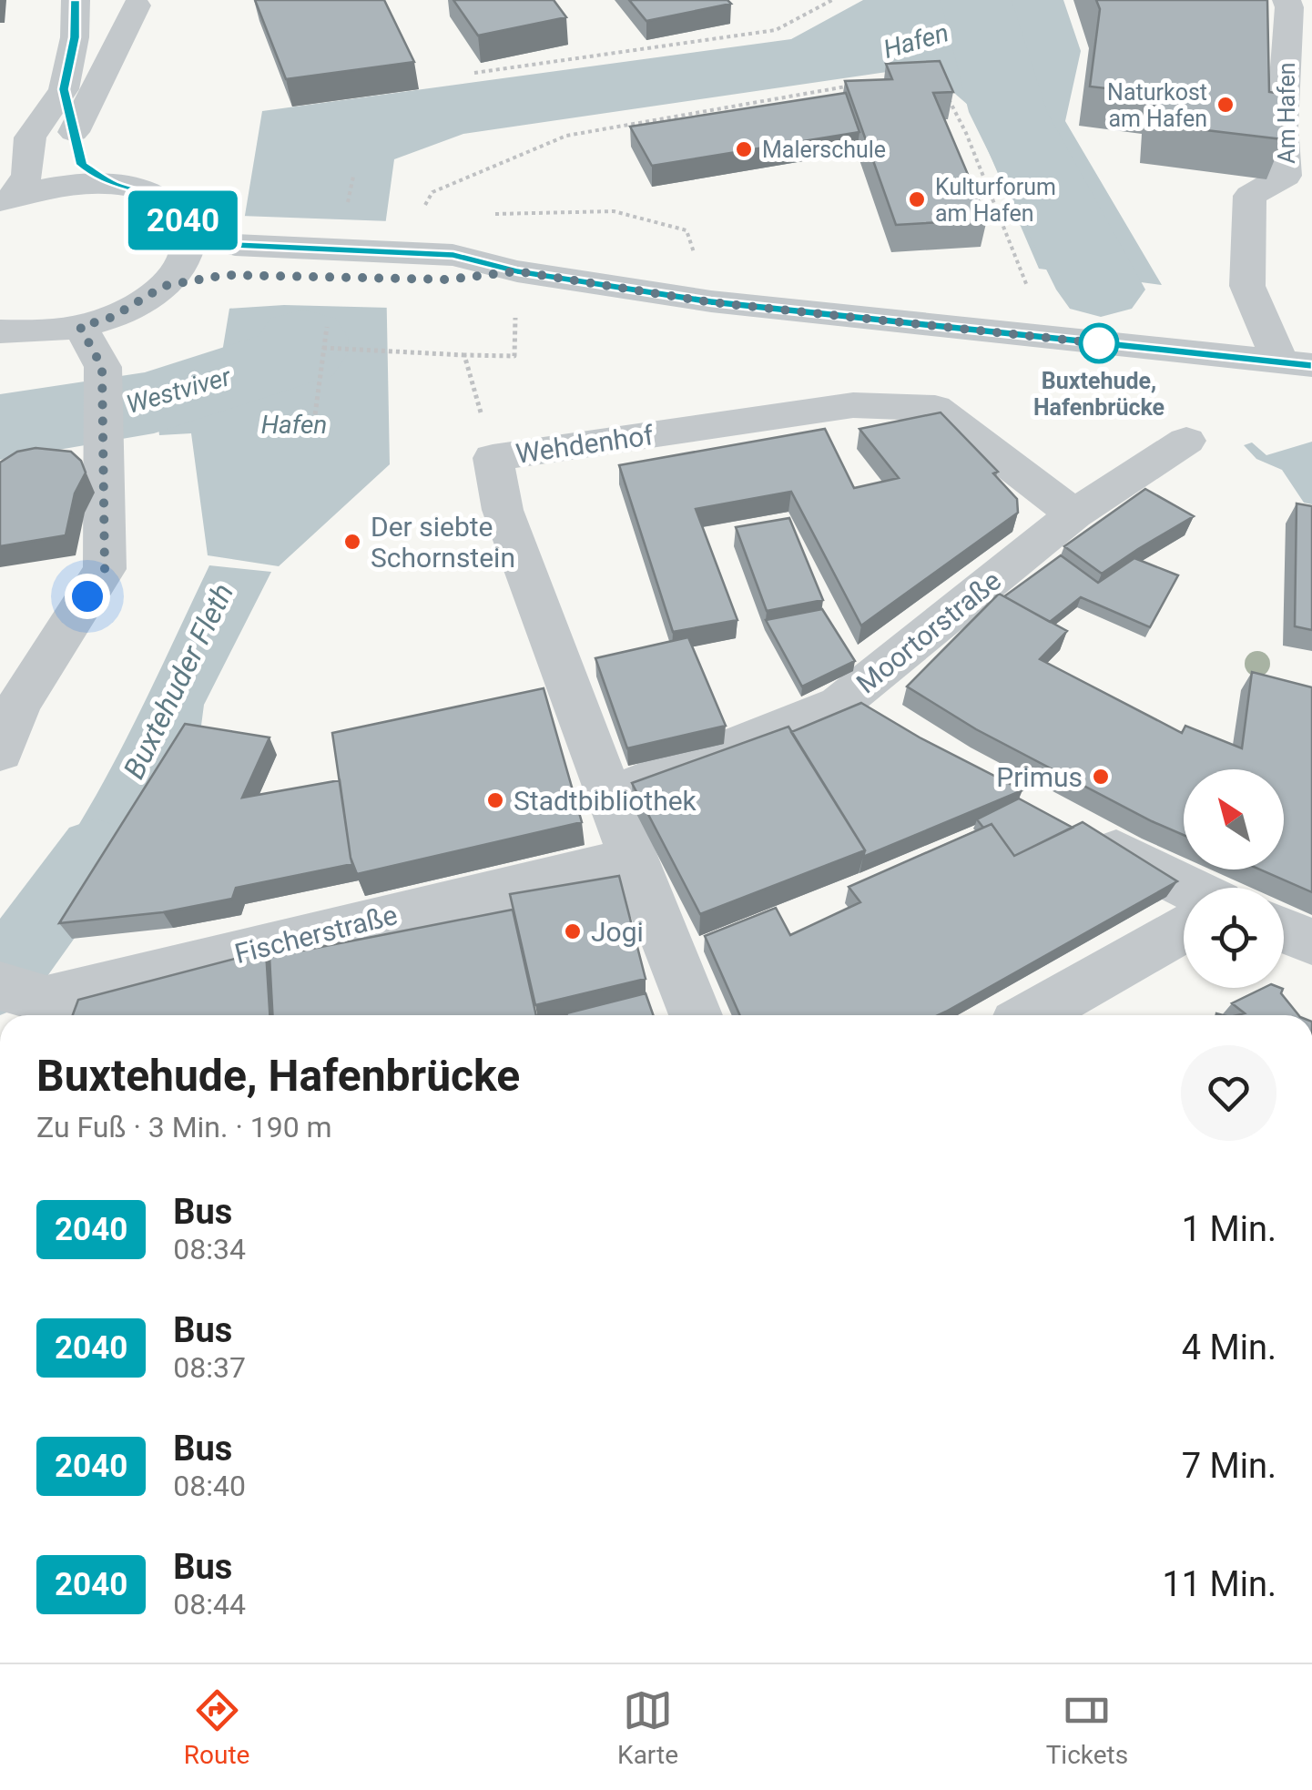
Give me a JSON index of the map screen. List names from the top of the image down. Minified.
{"streets":{"street":["Am Hafen","Wehdenhof","Moortorstraße","Fischerstraße"]},"crossings":[["Wehdenhof","Moortorstraße"],["Wehdenhof","Fischerstraße"]],"water":["Hafen","Westviver","Buxtehuder Fleth"],"places":["Naturkost am Hafen","Malerschule","Kulturforum am Hafen","Buxtehude, Hafenbrücke","Der siebte Schornstein","Primus","Stadtbibliothek","Jogi"],"lines":["bus line 2040"],"north":"top left","page":{"on_map":"2040","heading":["Buxtehude, Hafenbrücke","Zu Fuß · 3 Min. · 190 m"],"list":[{"mark":"2040","name":"Bus","note":"08:34","value":"1 Min."},{"mark":"2040","name":"Bus","note":"08:37","value":"4 Min."},{"mark":"2040","name":"Bus","note":"08:40","value":"7 Min."},{"mark":"2040","name":"Bus","note":"08:44","value":"11 Min."}],"tabs":["Route","Karte","Tickets"]}}
